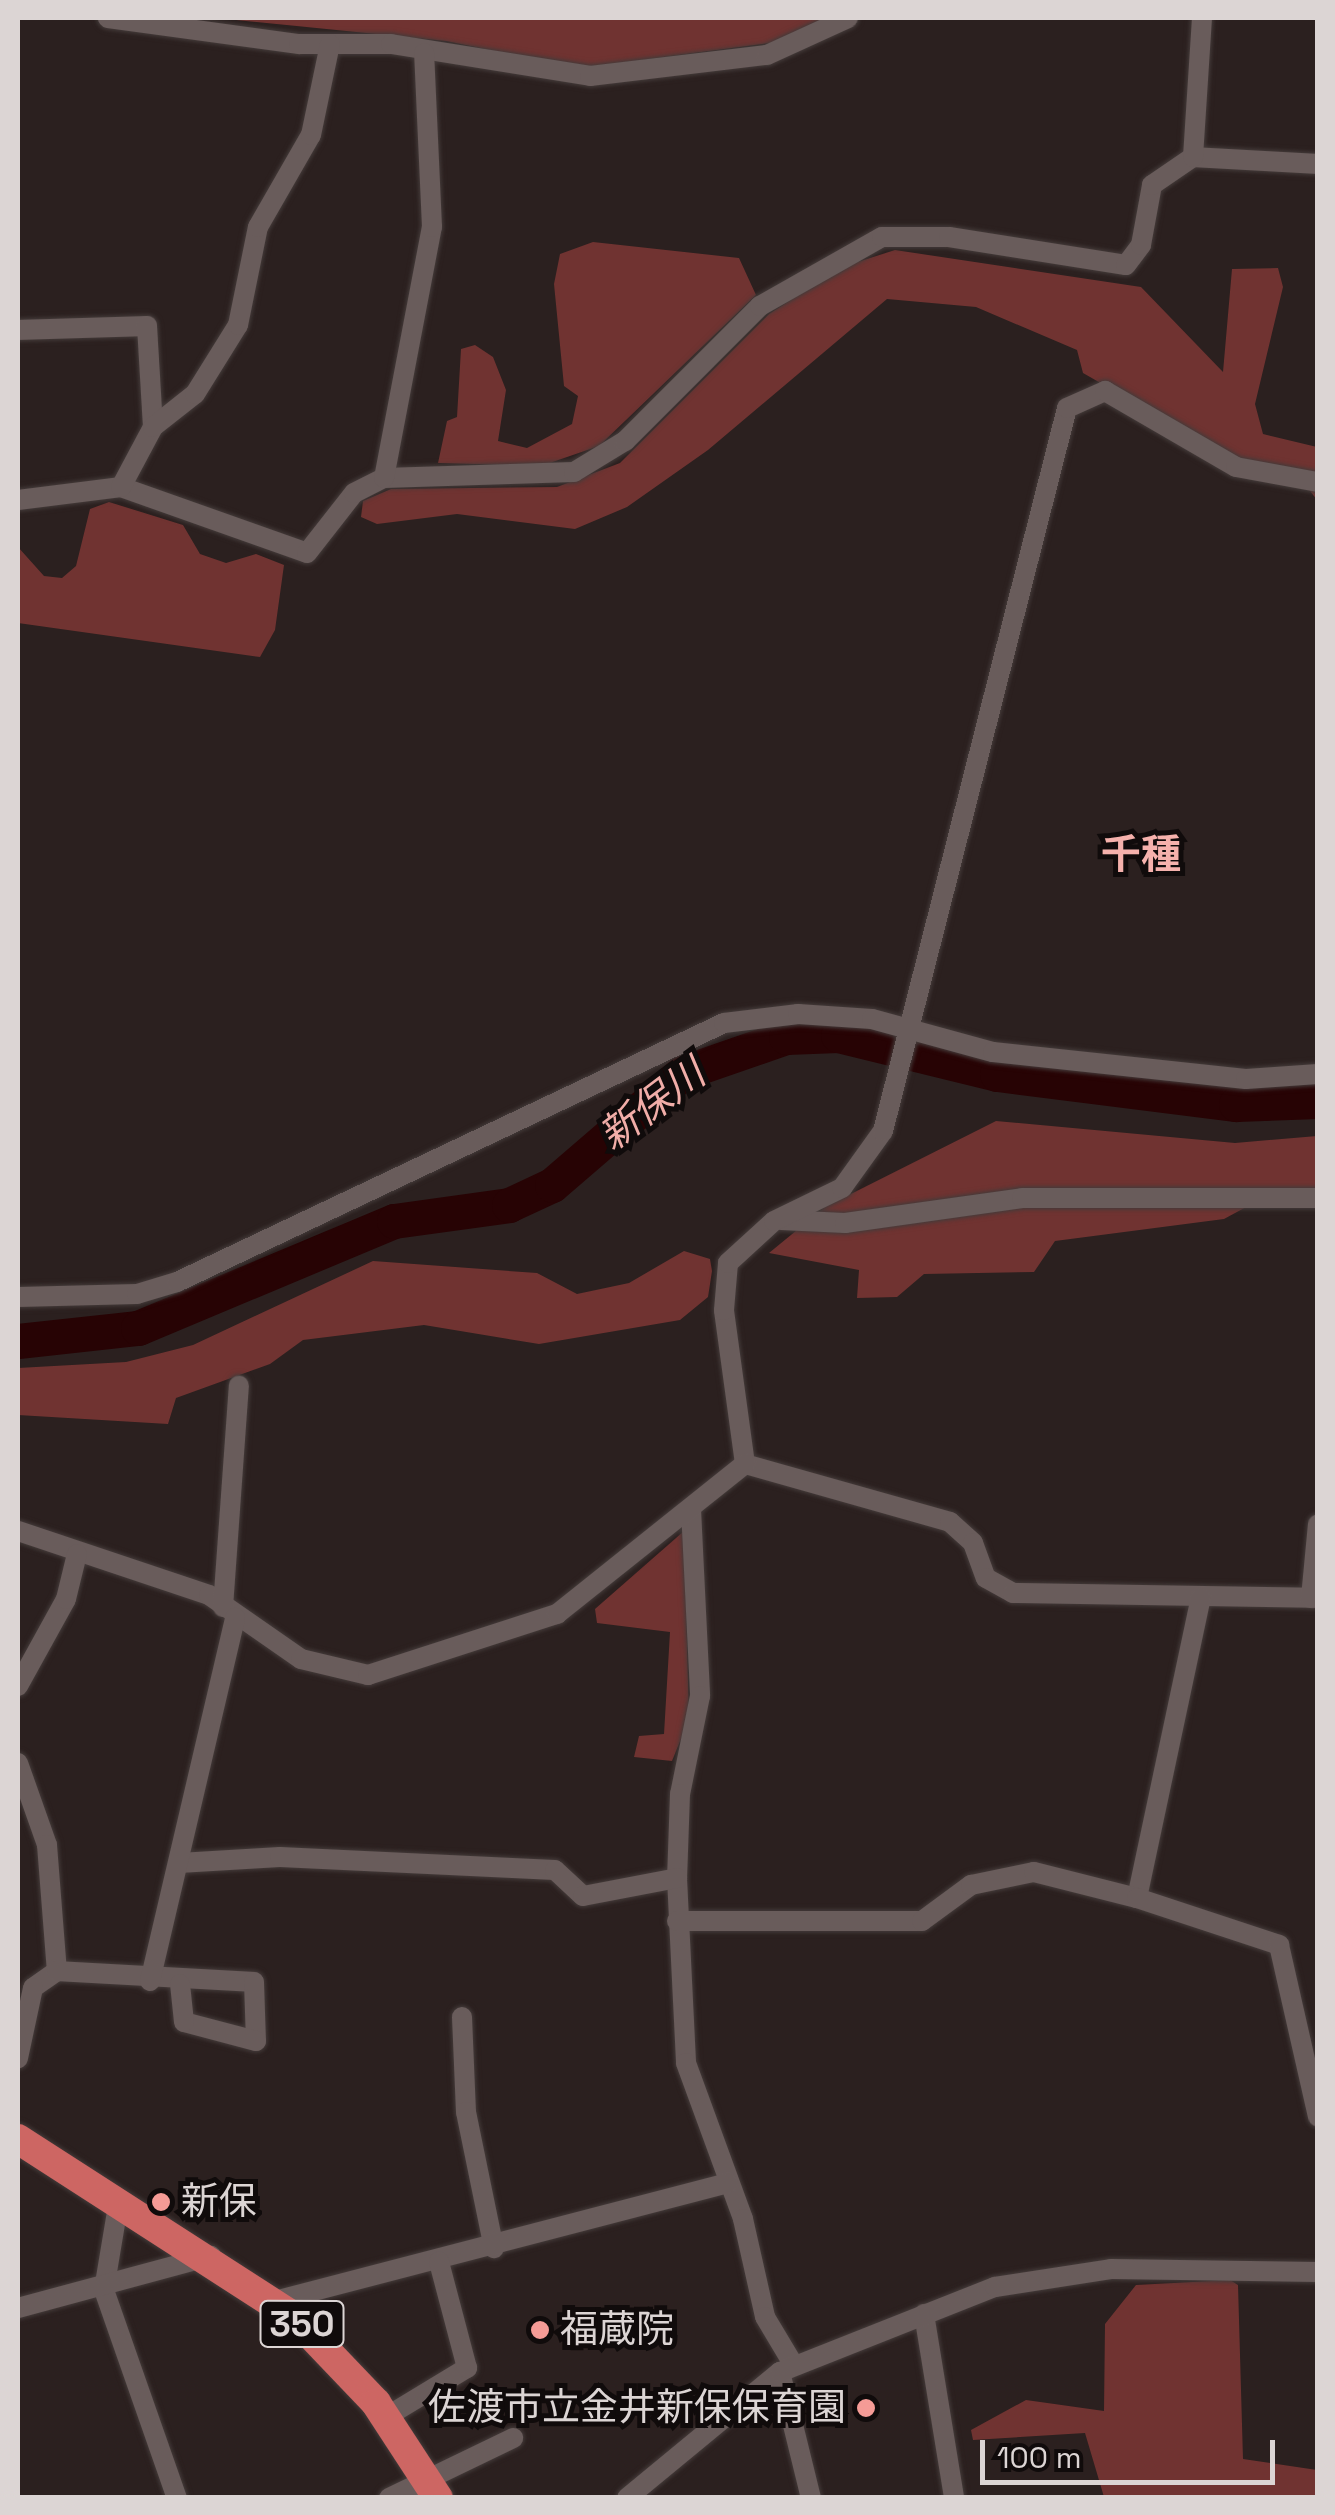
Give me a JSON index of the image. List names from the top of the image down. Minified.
{"streets":{"highway":["350"]},"districts":["千種"],"water":["新保川"],"places":["新保","福蔵院","佐渡市立金井新保保育園"],"scale_bar":"100 m"}
